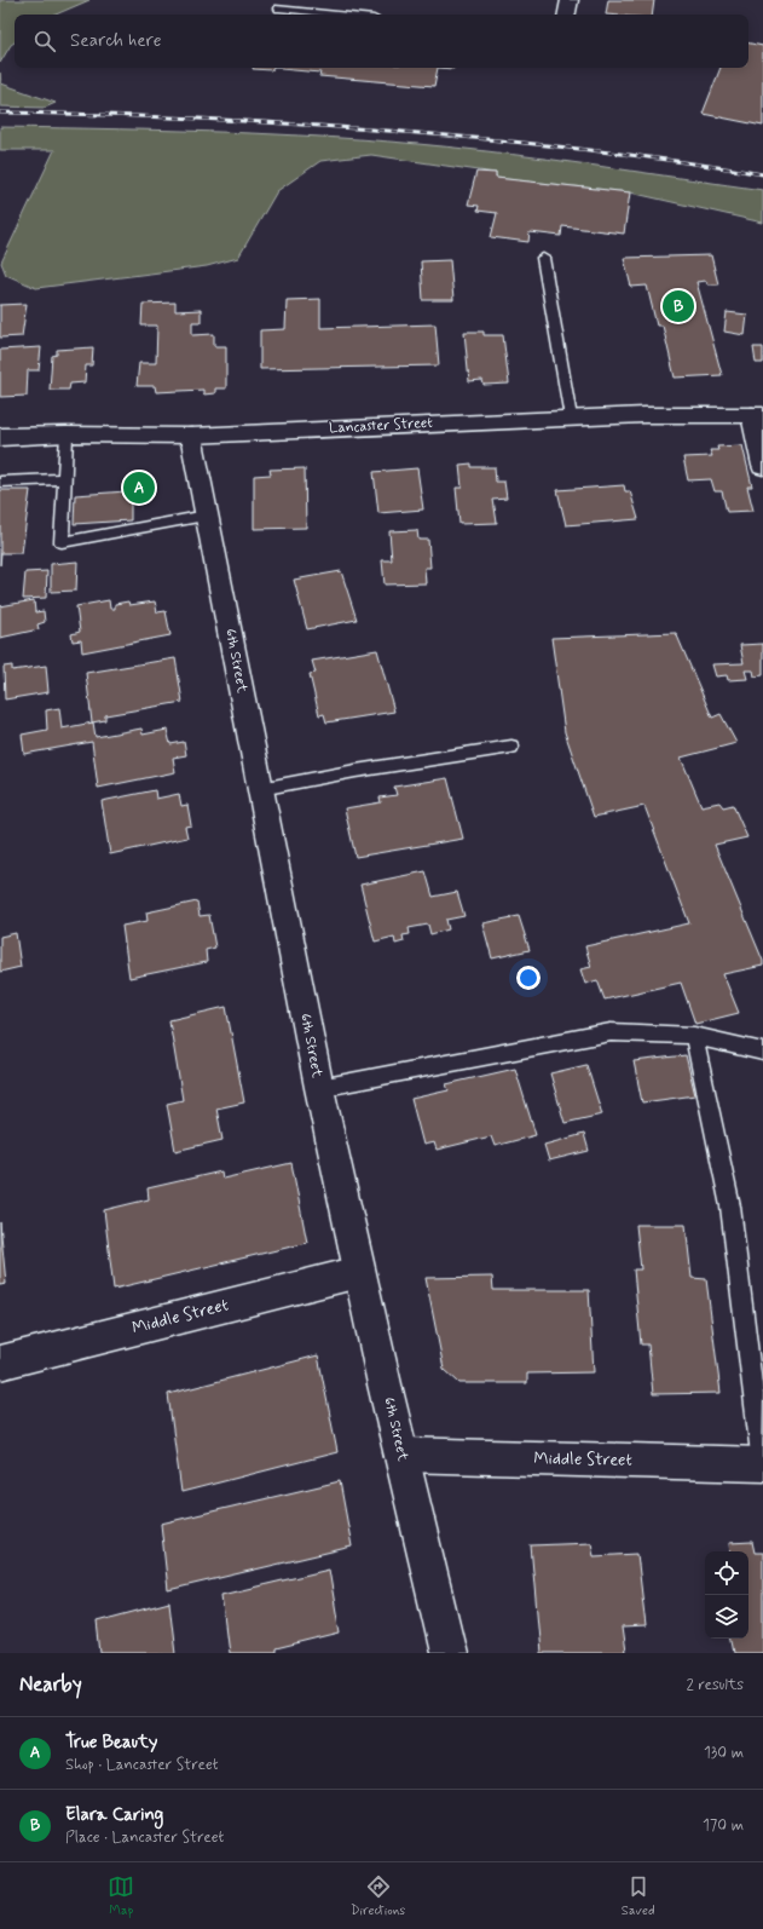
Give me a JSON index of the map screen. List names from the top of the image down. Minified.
{"streets":{"street":["Lancaster Street","6th Street","Middle Street"]},"crossings":[["Lancaster Street","6th Street"],["6th Street","Middle Street"]],"page":{"search":"Search here","pins":["B","A"],"heading":["Nearby","2 results"],"list":[{"mark":"A","name":"True Beauty","note":"Shop · Lancaster Street","value":"130 m"},{"mark":"B","name":"Elara Caring","note":"Place · Lancaster Street","value":"170 m"}],"nav":["Map","Directions","Saved"]}}
